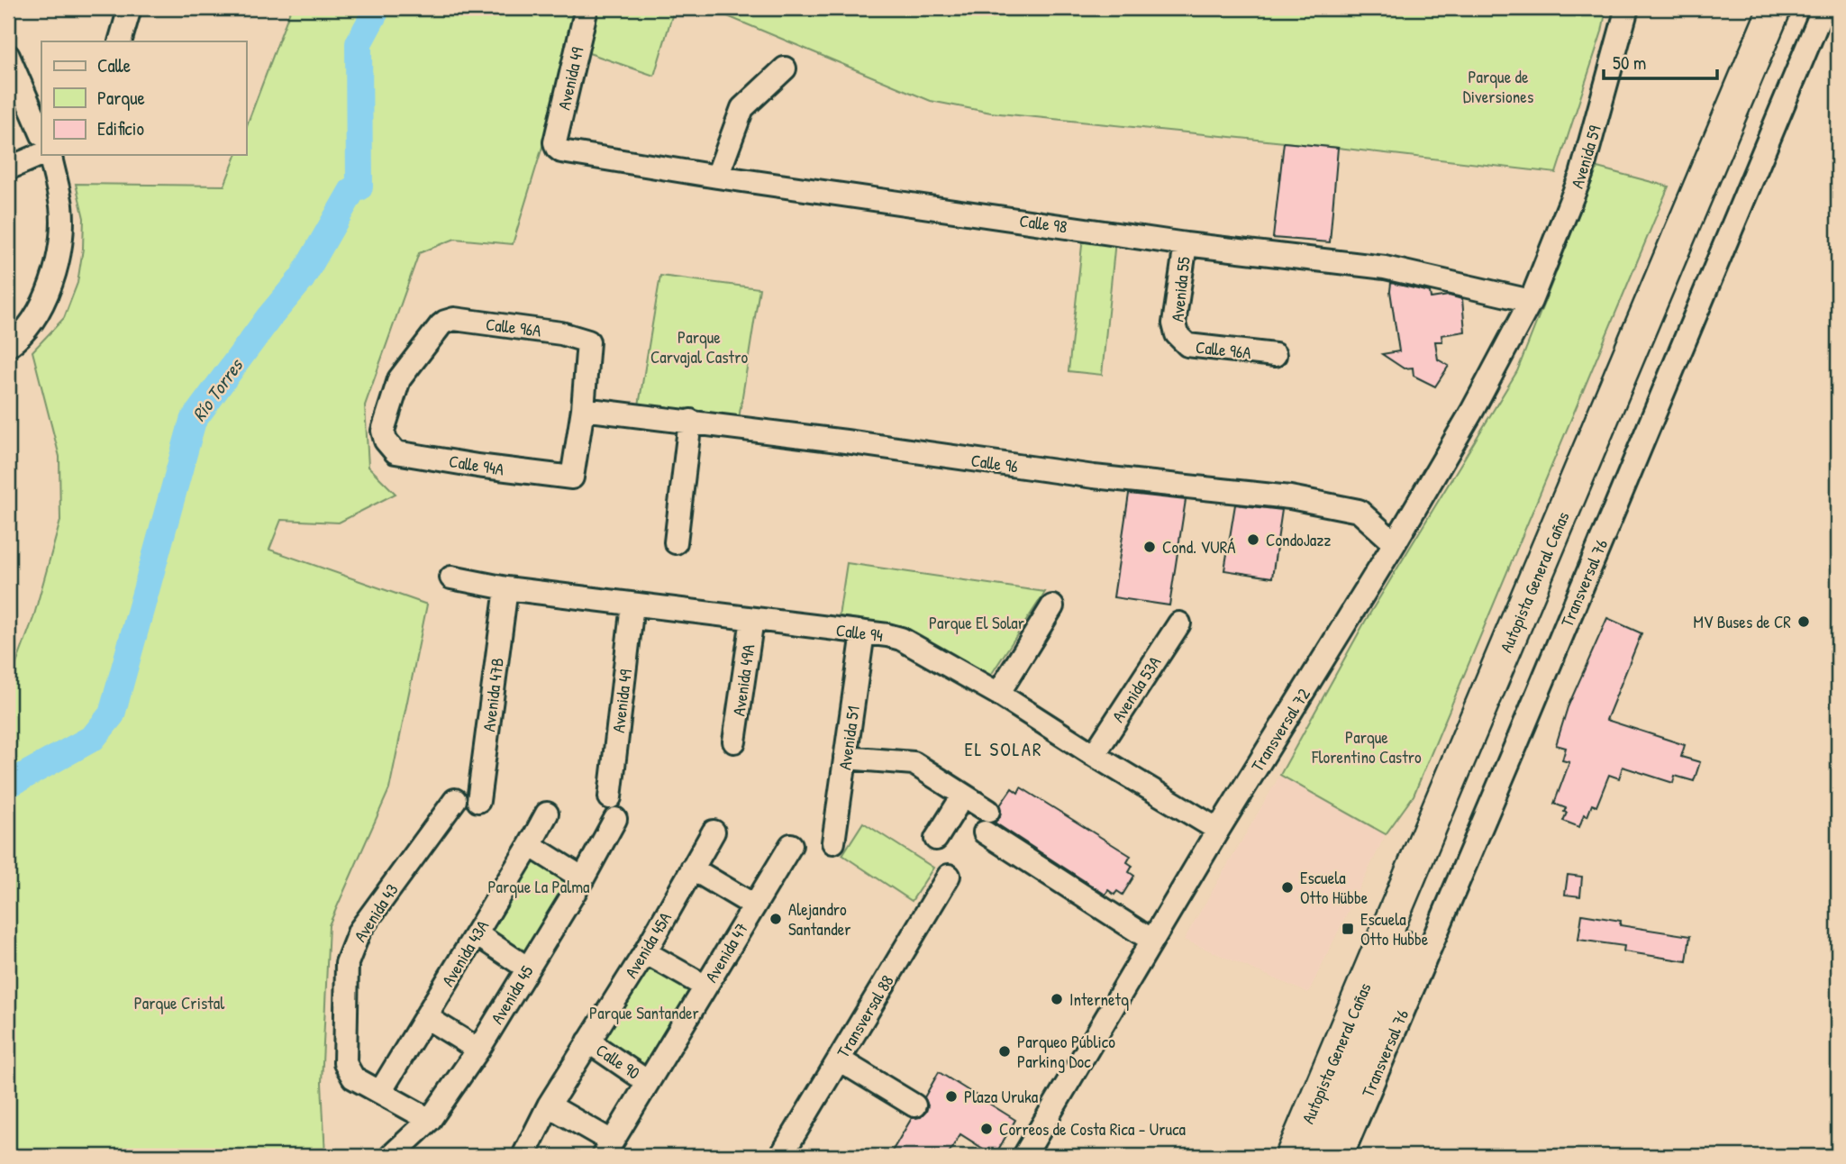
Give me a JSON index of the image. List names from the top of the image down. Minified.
{"streets":{"highway":["Autopista General Cañas"],"street":["Avenida 49","Avenida 59","Calle 98","Avenida 55","Calle 96A","Calle 96","Calle 94A","Transversal 76","Calle 94","Avenida 49A","Avenida 53A","Avenida 47B","Transversal 72","Avenida 51","Avenida 43","Avenida 45A","Avenida 47","Avenida 43A","Avenida 45","Transversal 88","Calle 90"]},"crossings":[["Avenida 49","Calle 98"],["Avenida 49","Calle 94"],["Avenida 59","Calle 98"],["Avenida 59","Transversal 72"],["Calle 98","Avenida 55"],["Calle 98","Transversal 72"],["Avenida 55","Calle 96A"],["Calle 96A","Calle 96"],["Calle 96A","Calle 94A"],["Calle 96","Calle 94A"],["Calle 96","Transversal 72"],["Calle 94","Avenida 49A"],["Calle 94","Avenida 53A"],["Calle 94","Avenida 47B"],["Calle 94","Transversal 72"],["Calle 94","Avenida 51"],["Avenida 43","Avenida 43A"],["Avenida 45A","Calle 90"],["Avenida 47","Calle 90"]],"districts":["EL SOLAR"],"water":["Río Torres"],"parks":["Parque de Diversiones","Parque Carvajal Castro","Parque El Solar","Parque Florentino Castro","Parque La Palma","Parque Cristal","Parque Santander"],"places":{"other":["CondoJazz","Cond. VURÁ","MV Buses de CR","Escuela Otto Hübbe","Alejandro Santander","Internetq","Parqueo Público Parking Doc","Plaza Uruka","Correos de Costa Rica - Uruca"],"transit":["Escuela Otto Hubbe"]},"legend":["Calle","Parque","Edificio"],"scale_bar":"50 m"}
